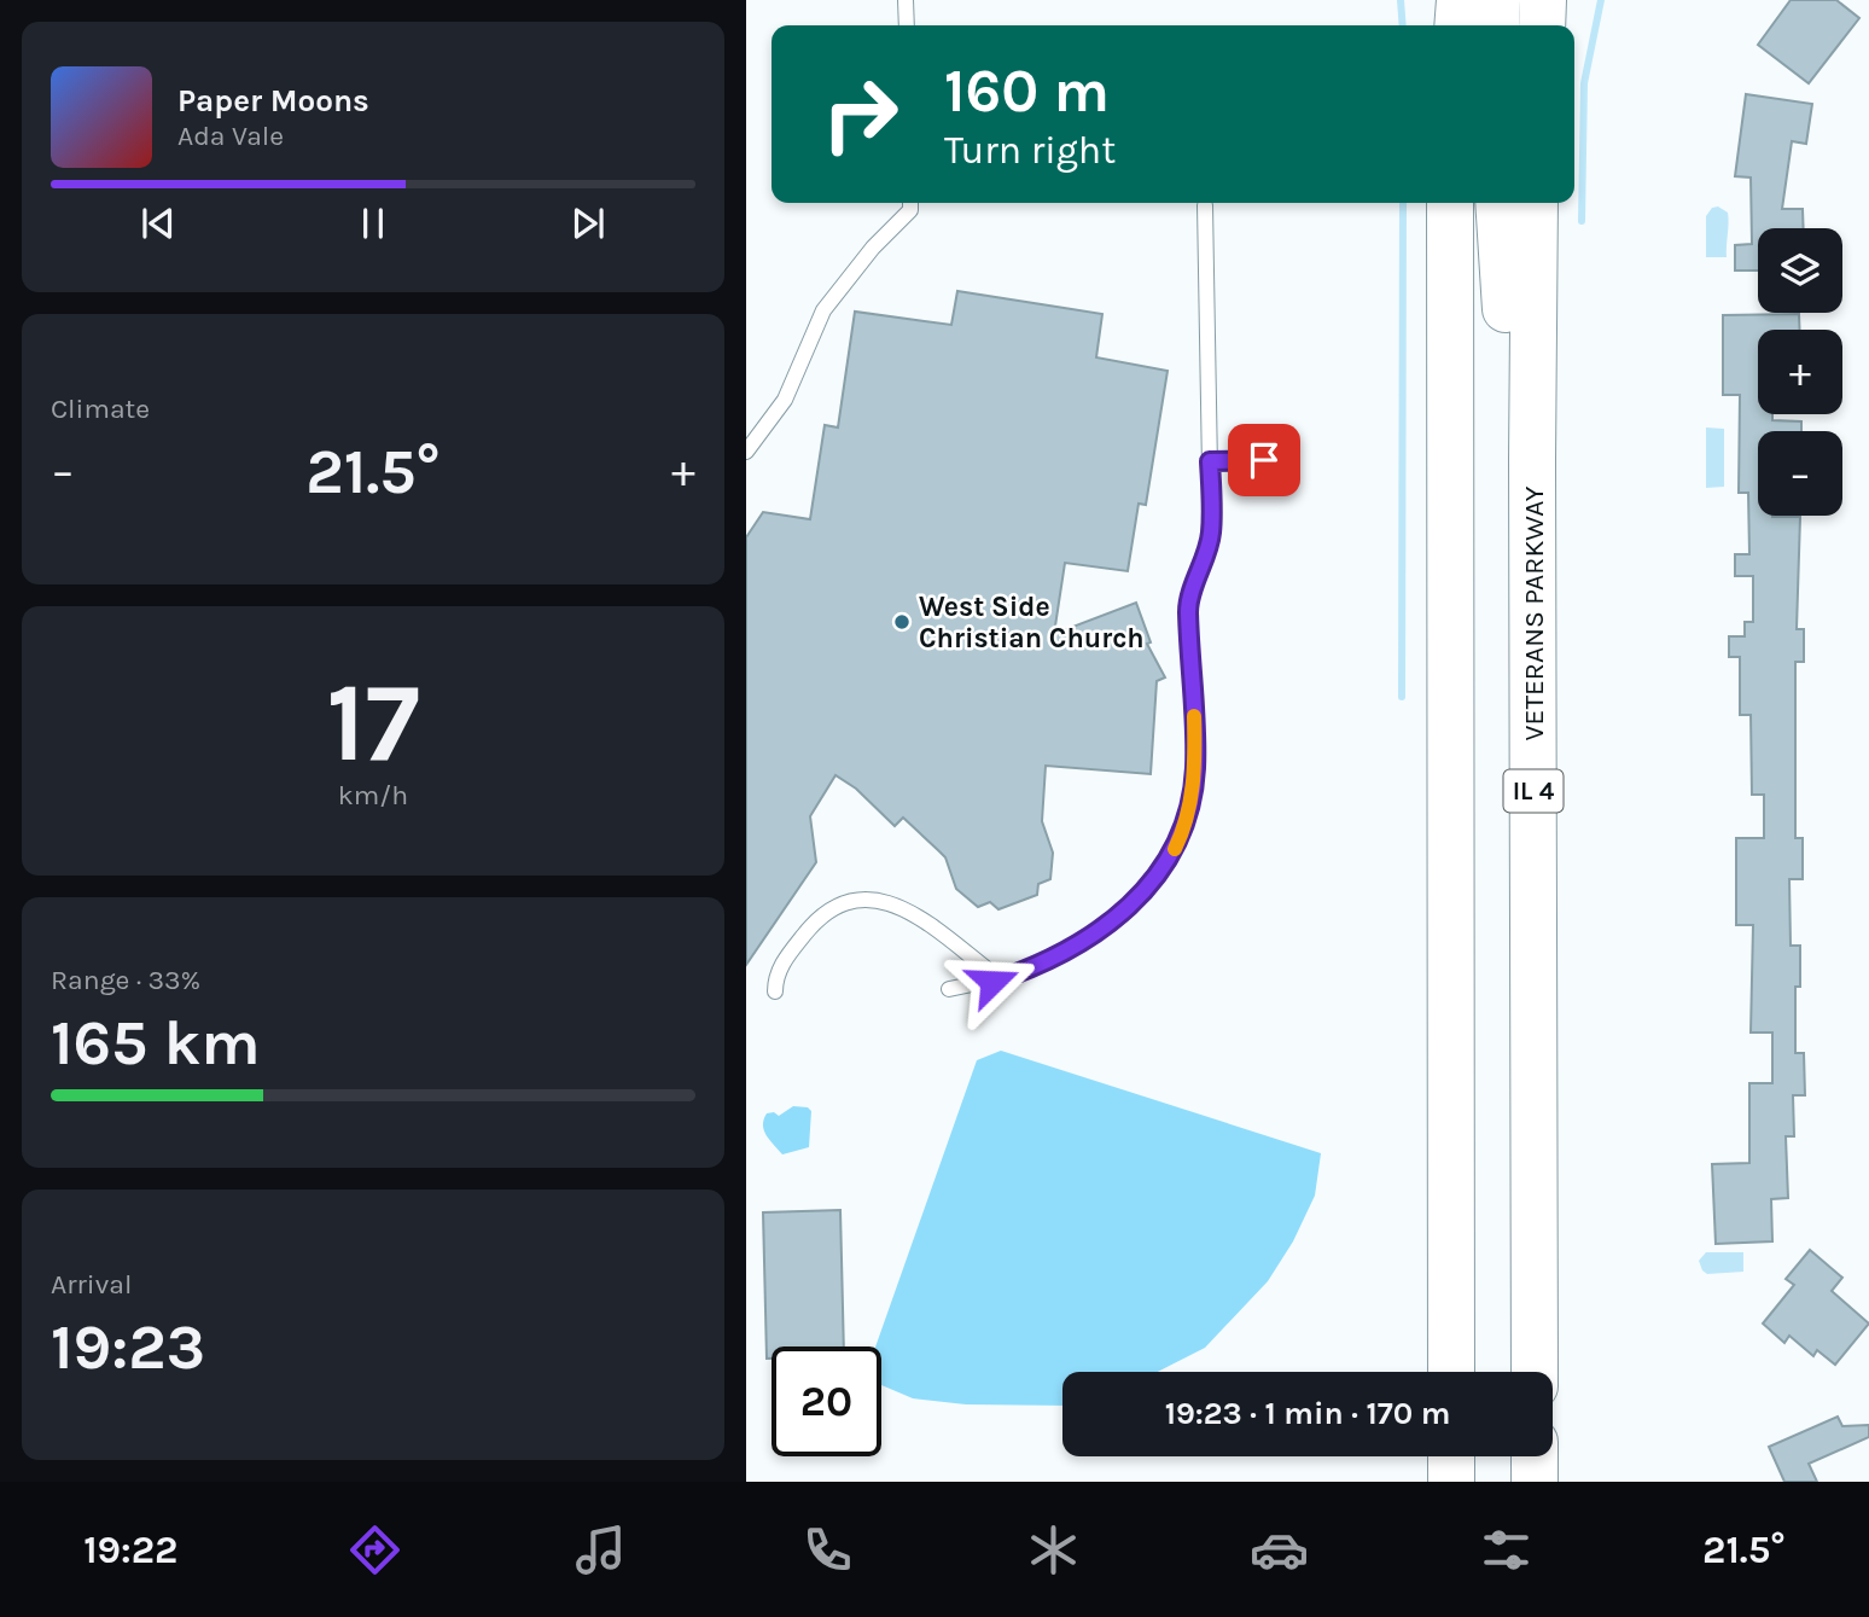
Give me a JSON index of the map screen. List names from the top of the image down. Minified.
{"streets":{"highway":["VETERANS PARKWAY","IL 4"]},"places":["West Side Christian Church"],"page":{"turn":["160 m","Turn right"],"song":["Paper Moons","Ada Vale"],"map_buttons":["+","−"],"tile":["Climate",["17","km/h"],["Range · 33%","165 km"],["Arrival","19:23"]],"heat":["−","21.5°","+"],"limit":"20","trip":"19:23 · 1 min · 170 m","tabs":["19:22","21.5°"]}}
